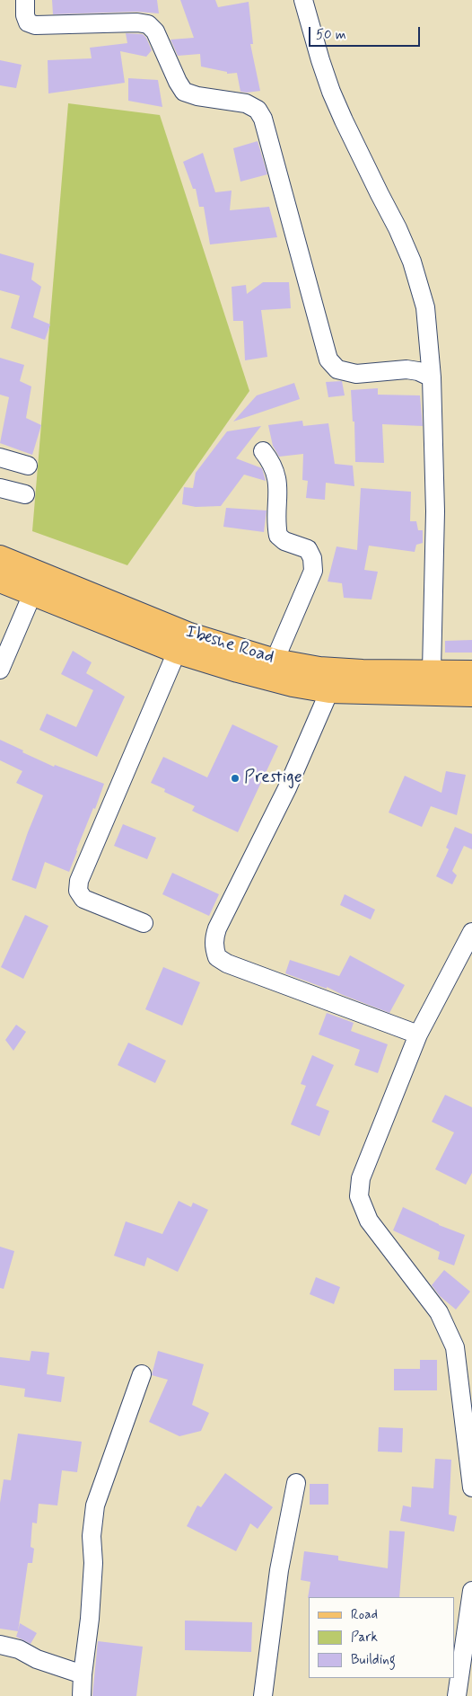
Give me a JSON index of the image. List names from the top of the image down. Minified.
{"streets":{"main road":["Ibeshe Road"]},"places":["Prestige"],"legend":["Road","Park","Building"],"scale_bar":"50 m"}
